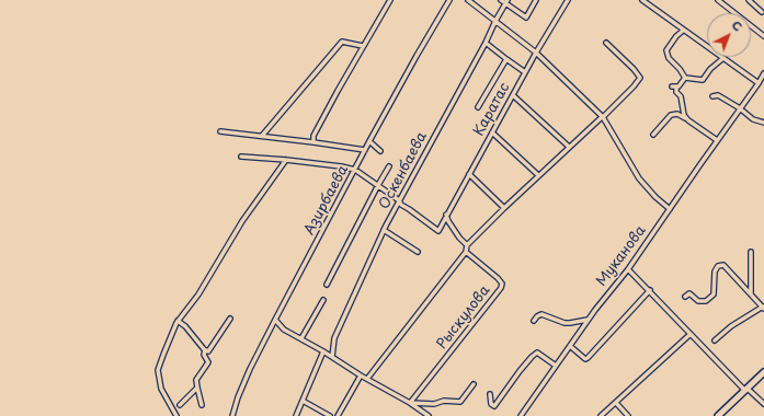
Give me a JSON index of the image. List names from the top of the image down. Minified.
{"streets":{"street":["Каратас","Оскенбаева","Азирбаева","Муканова","Рыскулова"]},"crossings":[["Каратас","Оскенбаева"]],"north":"top right"}
